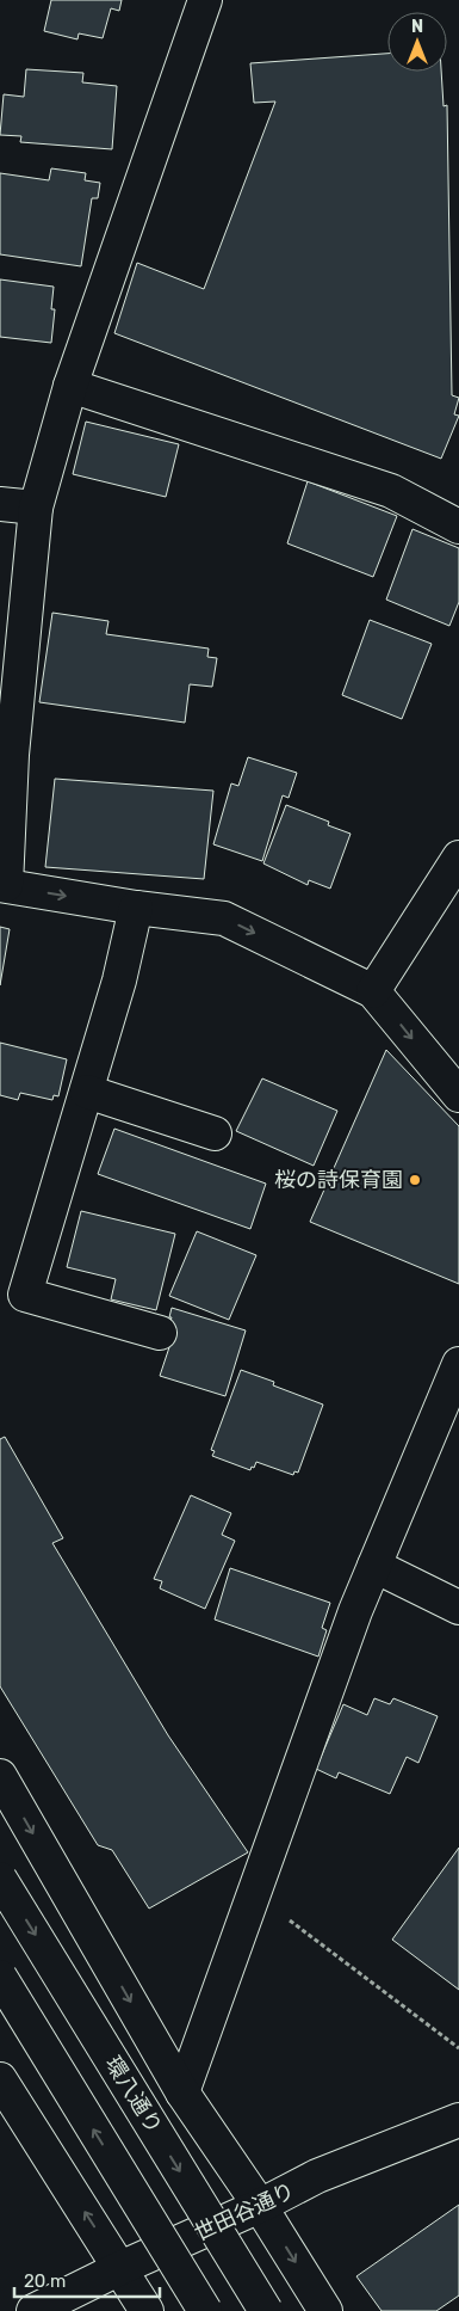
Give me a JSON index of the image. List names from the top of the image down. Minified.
{"streets":{"street":["環八通り","世田谷通り"]},"places":["桜の詩保育園"],"scale_bar":"20 m","north":"top"}
